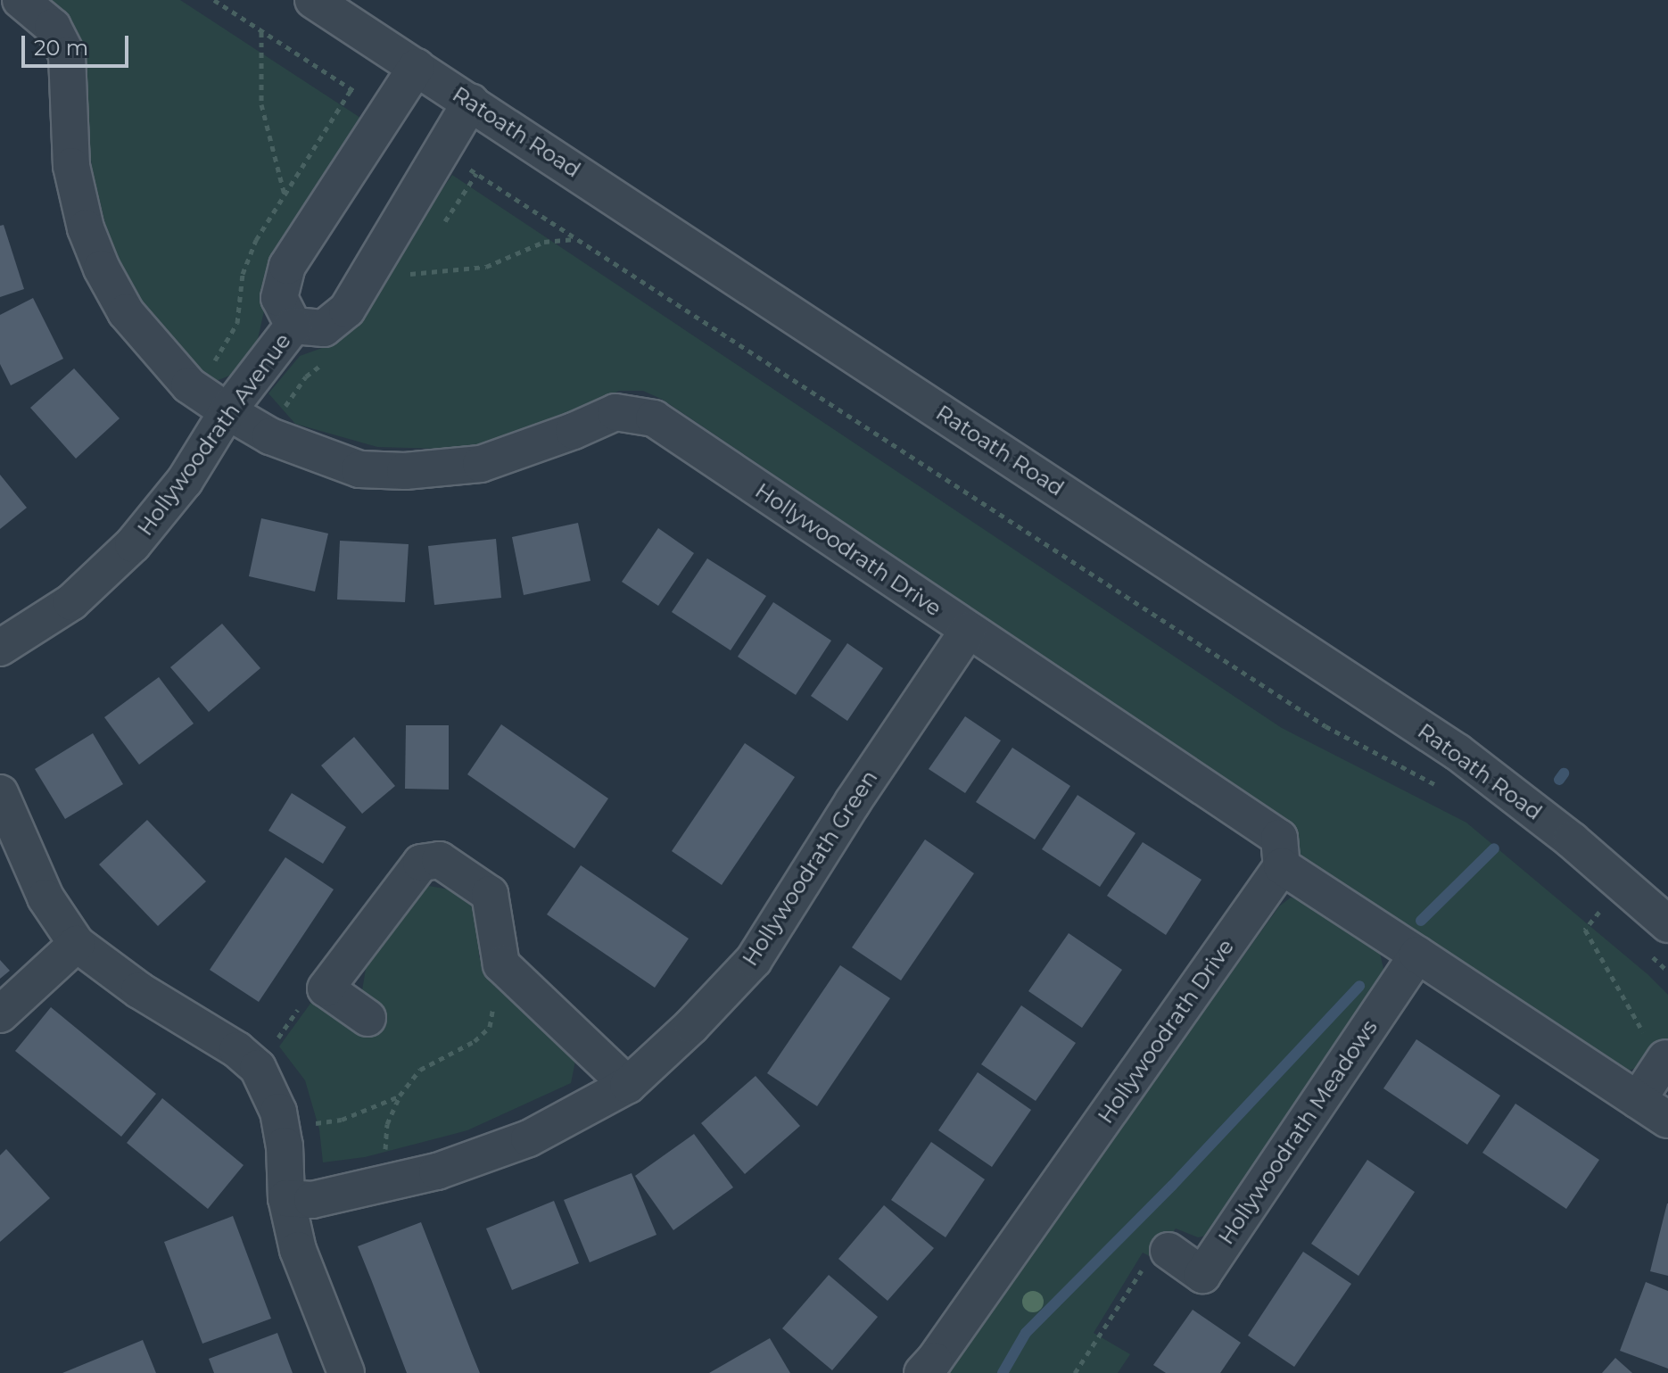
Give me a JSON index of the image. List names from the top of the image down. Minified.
{"streets":{"street":["Ratoath Road","Hollywoodrath Avenue","Hollywoodrath Drive","Hollywoodrath Green","Hollywoodrath Meadows"]},"crossings":[["Ratoath Road","Hollywoodrath Avenue"],["Hollywoodrath Avenue","Hollywoodrath Drive"],["Hollywoodrath Drive","Hollywoodrath Green"]],"scale_bar":"20 m"}
